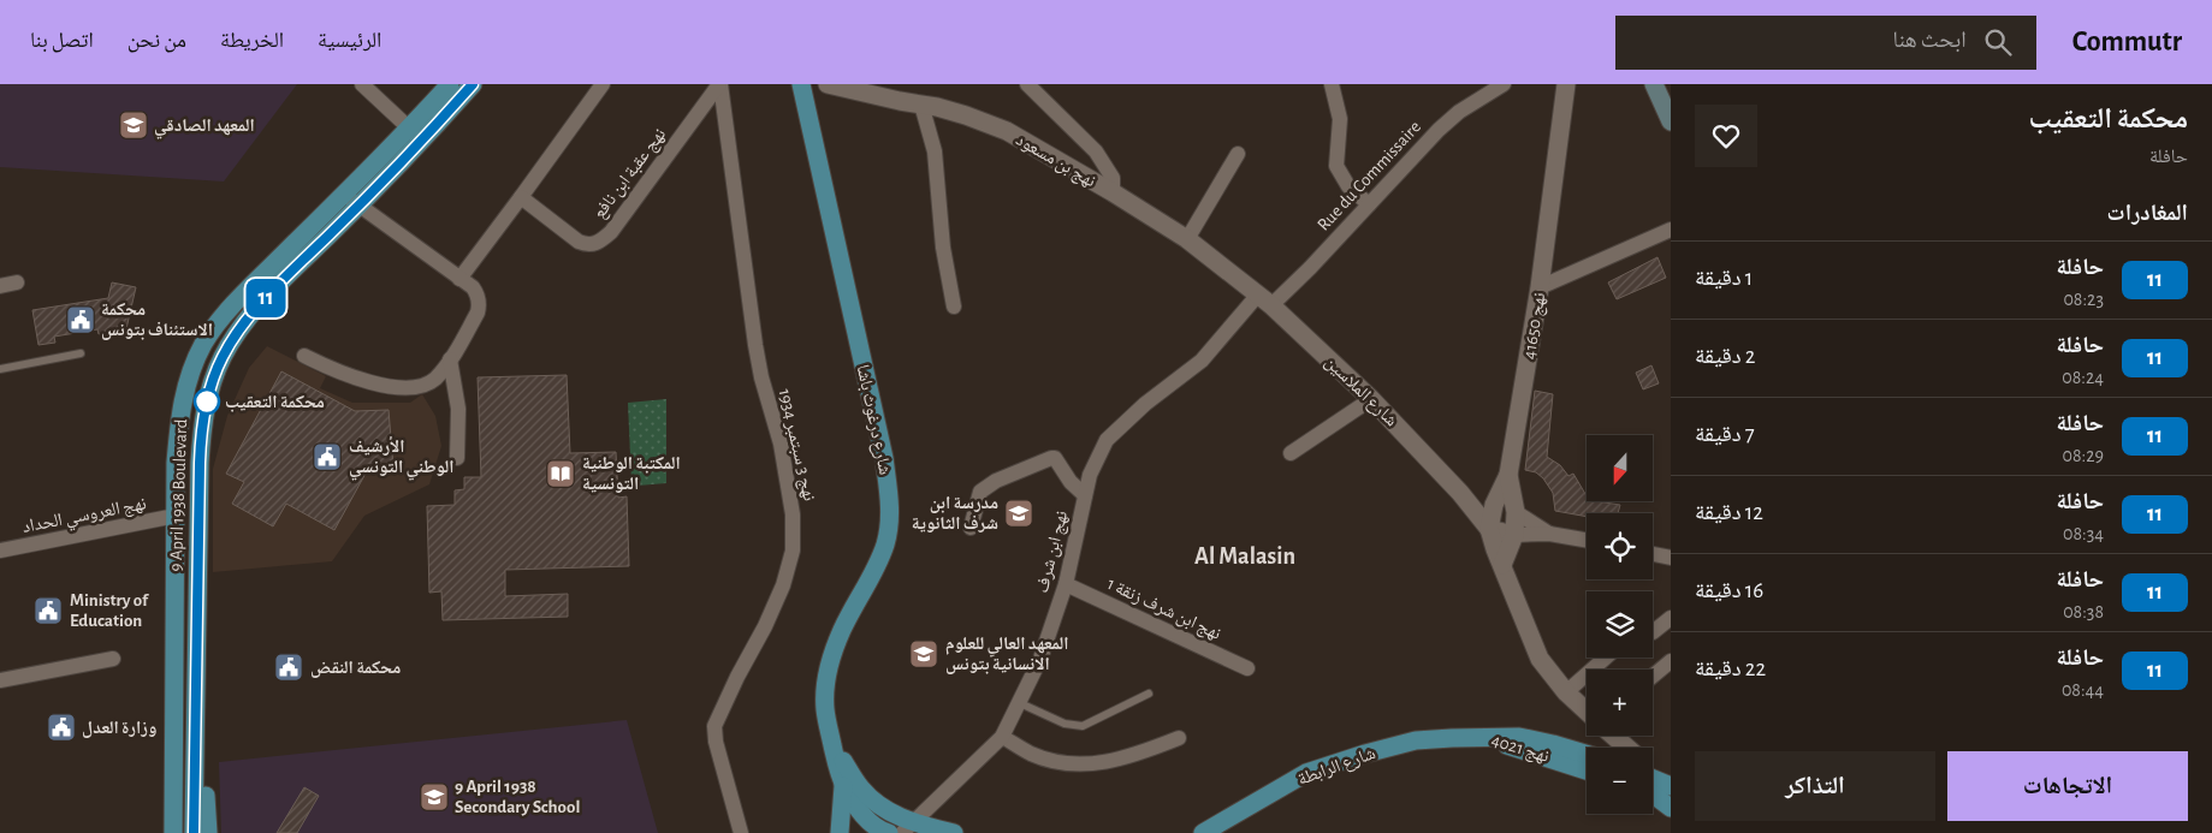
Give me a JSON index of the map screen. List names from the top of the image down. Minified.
{"streets":{"main road":["شارع درغوث باشا","9 April 1938 Boulevard","نهج 4021","شارع الرابطة"],"street":["نهج بن مسعود","نهج عقبة ابن نافع","Rue du Commissaire","نهج 41650","شارع الملاسين","نهج 3 سبتمبر 1934","نهج العروسي الحداد","نهج ابن شرف","نهج ابن شرف زنقة 1"]},"crossings":[["نهج بن مسعود","Rue du Commissaire"],["نهج بن مسعود","شارع الملاسين"],["نهج بن مسعود","نهج ابن شرف"],["نهج عقبة ابن نافع","نهج 3 سبتمبر 1934"],["Rue du Commissaire","شارع الملاسين"],["Rue du Commissaire","نهج ابن شرف"],["نهج 41650","شارع الملاسين"],["شارع الملاسين","نهج ابن شرف"],["شارع درغوث باشا","نهج ابن شرف"],["9 April 1938 Boulevard","نهج العروسي الحداد"],["نهج ابن شرف","نهج ابن شرف زنقة 1"],["نهج 4021","شارع الرابطة"]],"districts":["Al Malasin"],"places":{"school or university":["المعهد الصادقي","مدرسة ابن شرف الثانوية","المعهد العالي للعلوم الانسانية بتونس","9 April 1938 Secondary School"],"public building":["محكمة الاستئناف بتونس","الأرشيف الوطني التونسي","Ministry of Education","محكمة النقض","وزارة العدل"],"other":["محكمة التعقيب"],"library":["المكتبة الوطنية التونسية"]},"lines":["bus line 11"],"north":"bottom","page":{"header":"Commutr","search":"ابحث هنا","nav":["الرئيسية","الخريطة","من نحن","اتصل بنا"],"heading":[["محكمة التعقيب","حافلة"],"المغادرات"],"on_map":"11","list":[{"mark":"11","name":"حافلة","note":"08:23","value":"1 دقيقة"},{"mark":"11","name":"حافلة","note":"08:24","value":"2 دقيقة"},{"mark":"11","name":"حافلة","note":"08:29","value":"7 دقيقة"},{"mark":"11","name":"حافلة","note":"08:34","value":"12 دقيقة"},{"mark":"11","name":"حافلة","note":"08:38","value":"16 دقيقة"},{"mark":"11","name":"حافلة","note":"08:44","value":"22 دقيقة"}],"map_buttons":["+","−"],"buttons":["الاتجاهات","التذاكر"]}}
